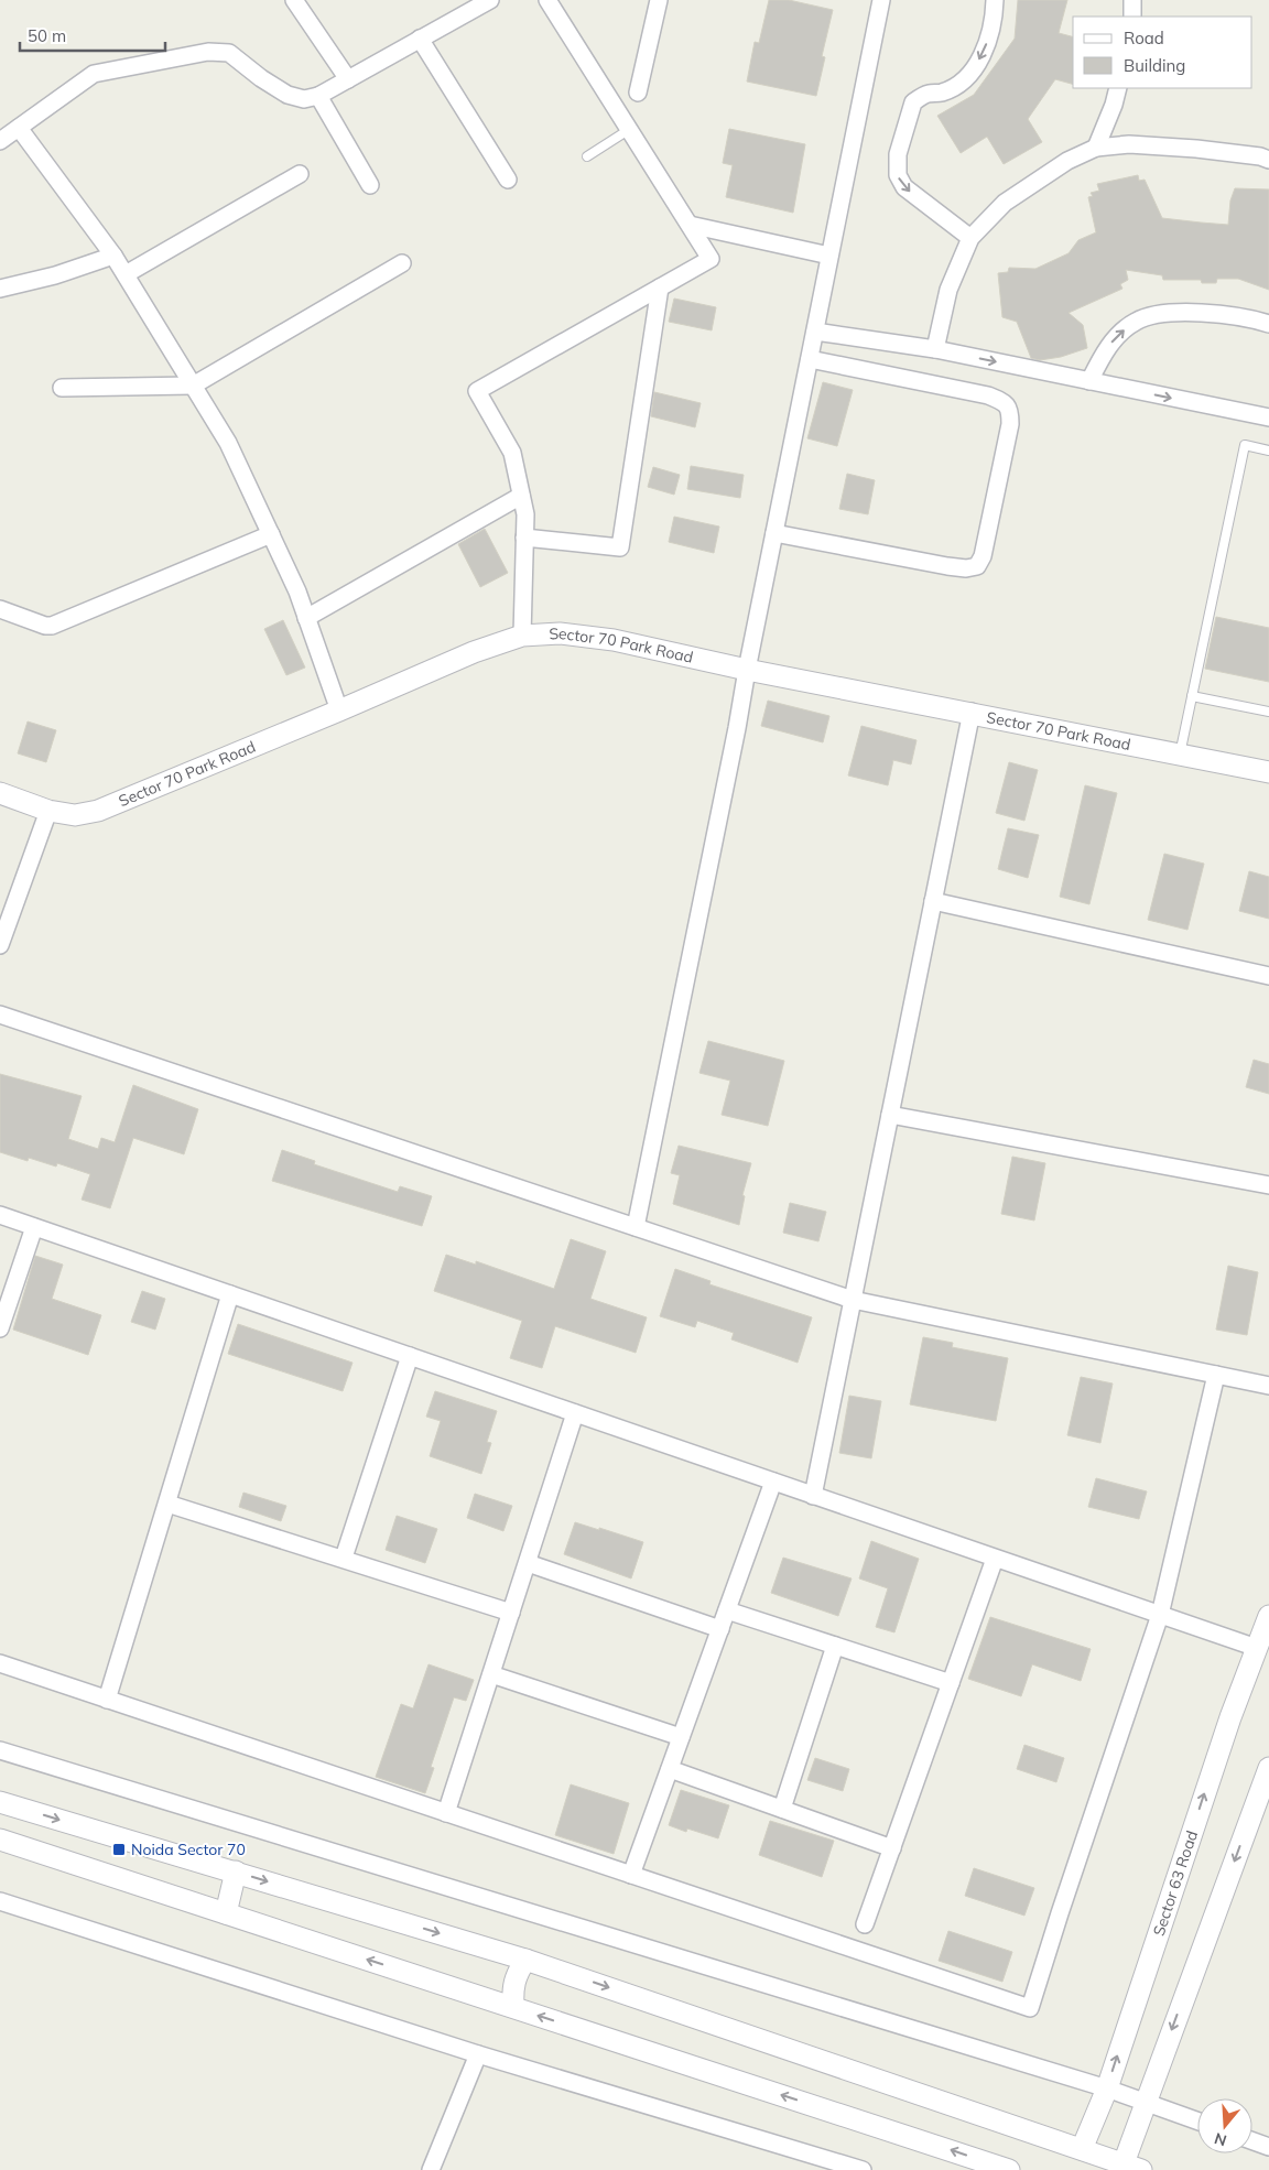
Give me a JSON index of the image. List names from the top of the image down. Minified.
{"streets":{"street":["Sector 70 Park Road","Sector 63 Road"]},"places":{"transit":["Noida Sector 70"]},"legend":["Road","Building"],"scale_bar":"50 m","north":"bottom"}
